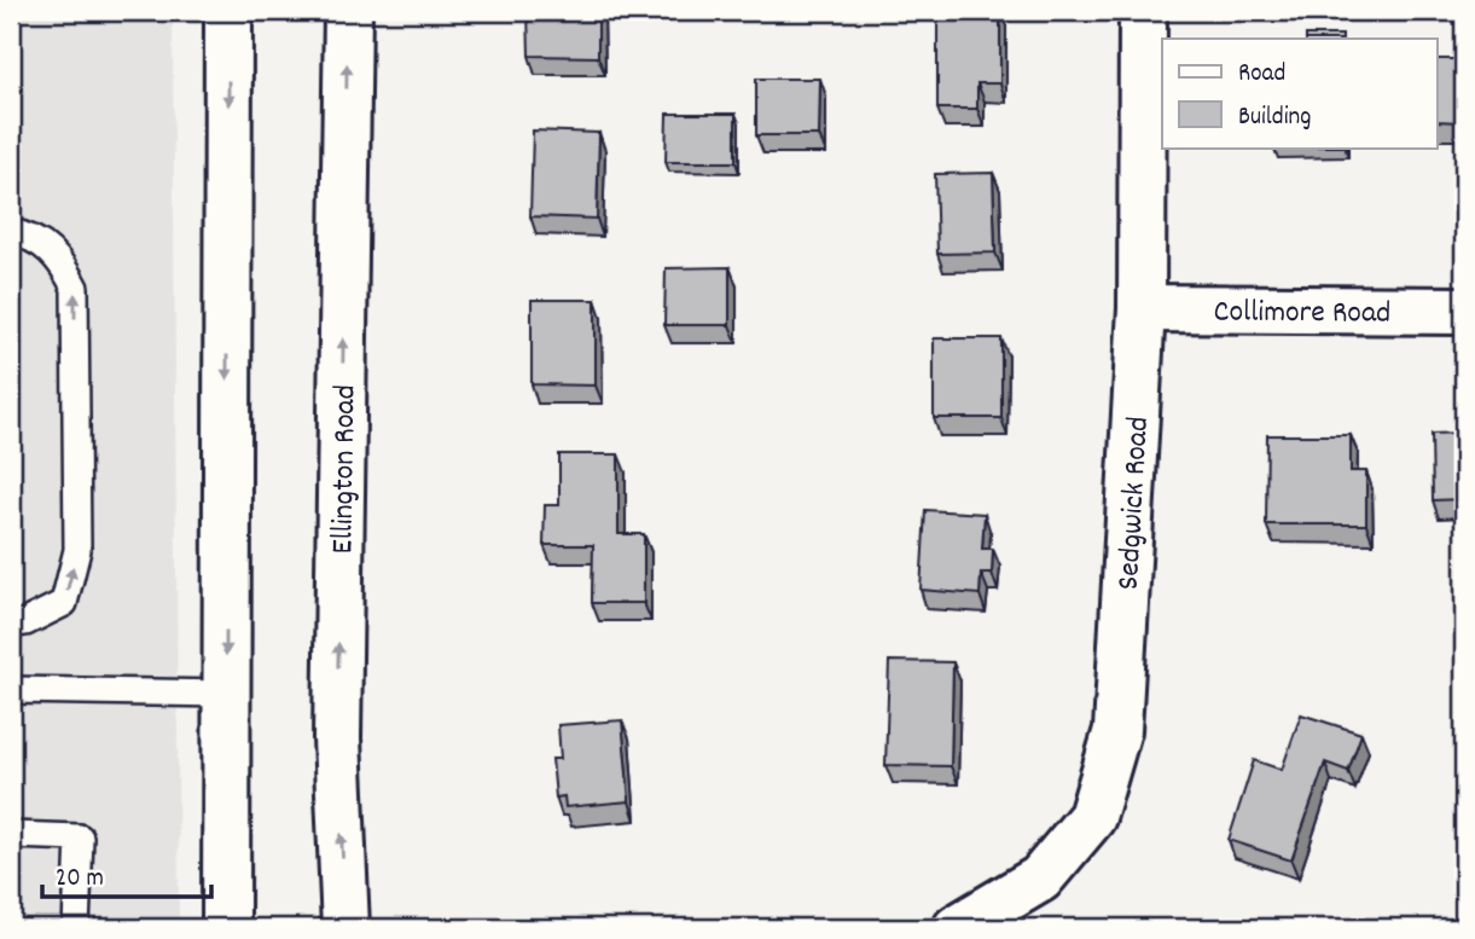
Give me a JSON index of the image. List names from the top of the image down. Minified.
{"streets":{"main road":["Collimore Road","Ellington Road","Sedgwick Road"]},"crossings":[["Collimore Road","Sedgwick Road"]],"legend":["Road","Building"],"scale_bar":"20 m"}
